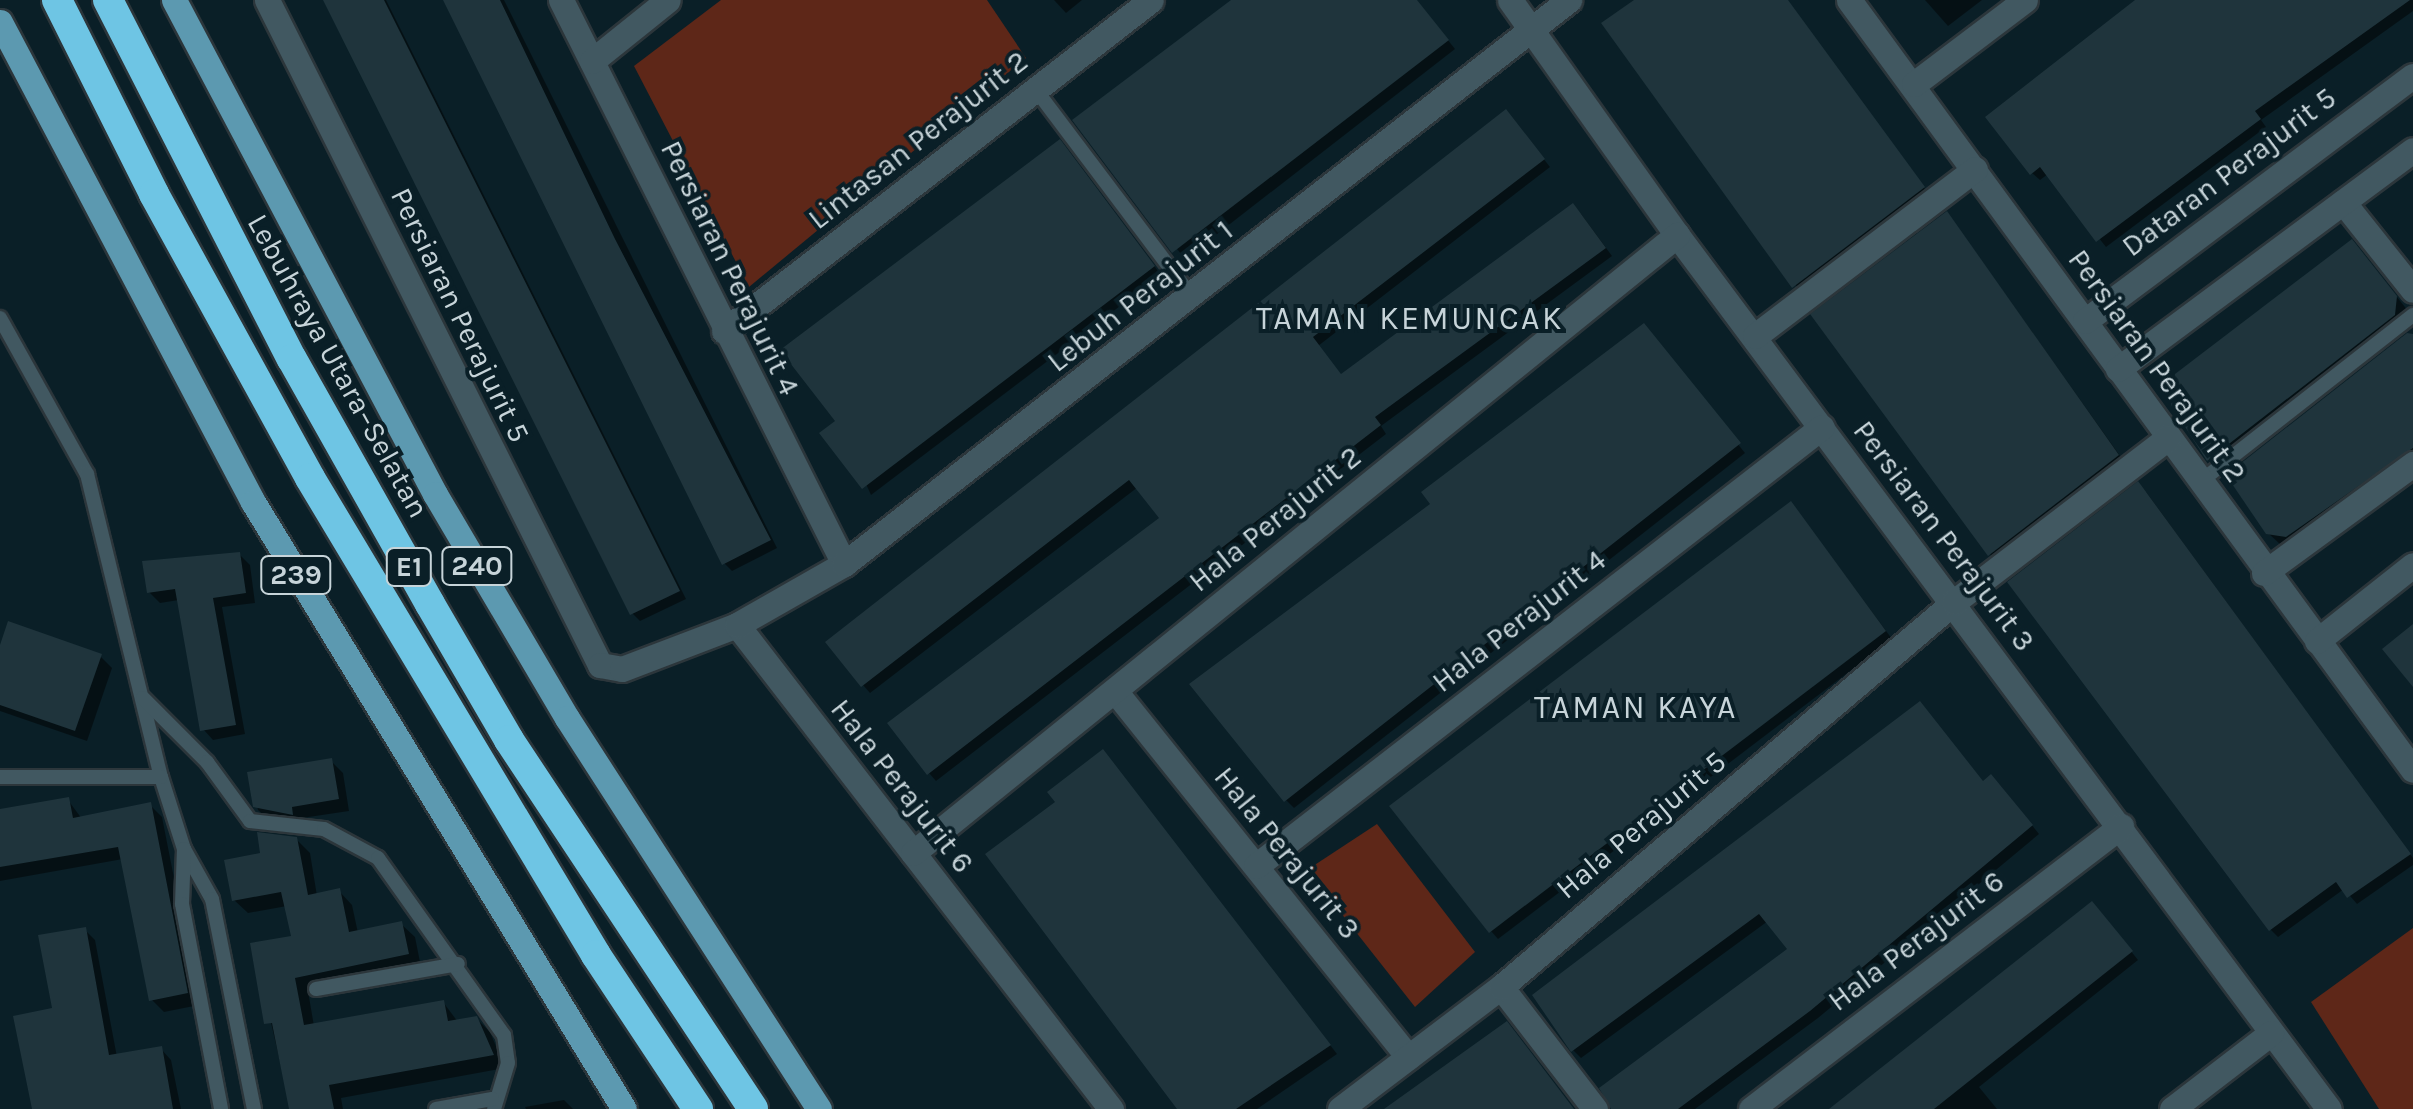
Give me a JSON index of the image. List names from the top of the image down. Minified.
{"streets":{"highway":["Lebuhraya Utara–Selatan","E1"],"main road":["240","239"],"street":["Lintasan Perajurit 2","Dataran Perajurit 5","Persiaran Perajurit 4","Lebuh Perajurit 1","Persiaran Perajurit 5","Persiaran Perajurit 2","Hala Perajurit 2","Persiaran Perajurit 3","Hala Perajurit 4","Hala Perajurit 6","Hala Perajurit 5","Hala Perajurit 3"]},"crossings":[["Lintasan Perajurit 2","Persiaran Perajurit 4"],["Dataran Perajurit 5","Persiaran Perajurit 2"],["Persiaran Perajurit 4","Lebuh Perajurit 1"],["Lebuh Perajurit 1","Persiaran Perajurit 5"],["Lebuh Perajurit 1","Persiaran Perajurit 3"],["Lebuh Perajurit 1","Hala Perajurit 6"],["Persiaran Perajurit 5","Hala Perajurit 6"],["Persiaran Perajurit 2","Hala Perajurit 5"],["Hala Perajurit 2","Persiaran Perajurit 3"],["Hala Perajurit 2","Hala Perajurit 6"],["Hala Perajurit 2","Hala Perajurit 3"],["Persiaran Perajurit 3","Hala Perajurit 4"],["Persiaran Perajurit 3","Hala Perajurit 6"],["Persiaran Perajurit 3","Hala Perajurit 5"],["Hala Perajurit 4","Hala Perajurit 3"],["Hala Perajurit 5","Hala Perajurit 3"]],"districts":["TAMAN KEMUNCAK","TAMAN KAYA"]}
